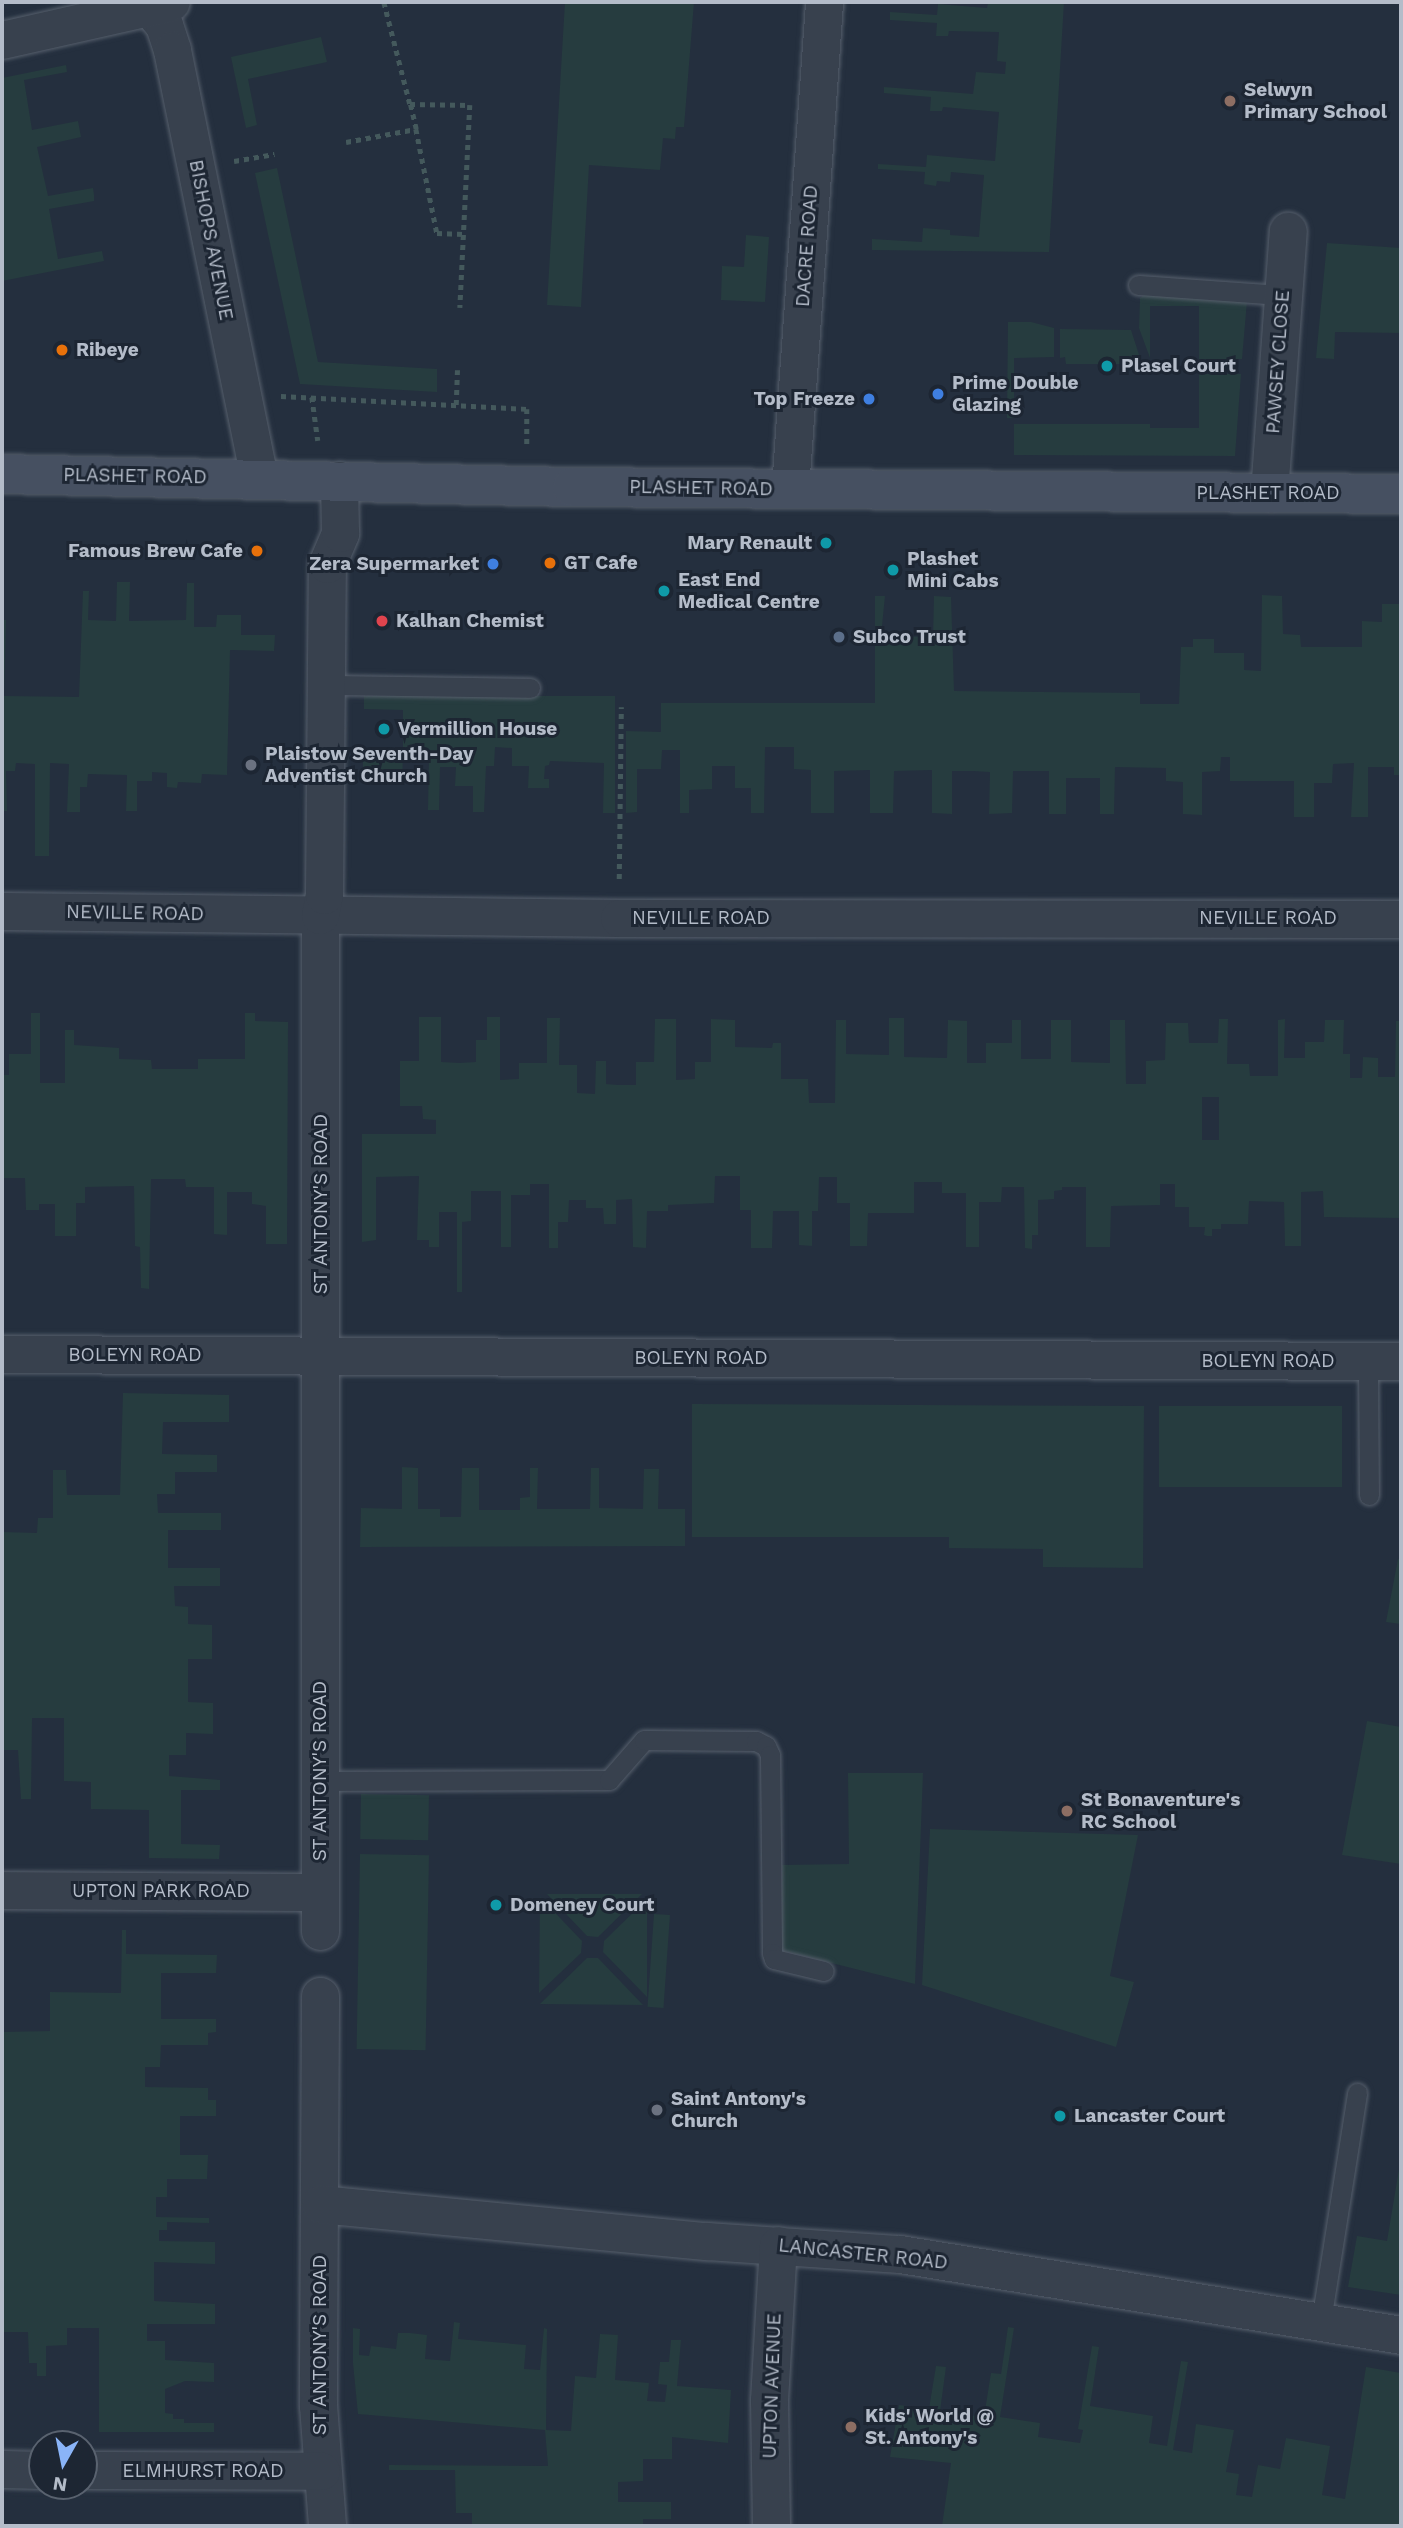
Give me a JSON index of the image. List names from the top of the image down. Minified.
{"streets":{"main road":["PLASHET ROAD"],"street":["BISHOPS AVENUE","DACRE ROAD","PAWSEY CLOSE","NEVILLE ROAD","ST ANTONY'S ROAD","BOLEYN ROAD","UPTON PARK ROAD","LANCASTER ROAD","UPTON AVENUE","ELMHURST ROAD"]},"crossings":[["BISHOPS AVENUE","PLASHET ROAD"],["DACRE ROAD","PLASHET ROAD"],["PAWSEY CLOSE","PLASHET ROAD"],["PLASHET ROAD","ST ANTONY'S ROAD"],["NEVILLE ROAD","ST ANTONY'S ROAD"],["ST ANTONY'S ROAD","BOLEYN ROAD"],["ST ANTONY'S ROAD","UPTON PARK ROAD"],["ST ANTONY'S ROAD","LANCASTER ROAD"],["ST ANTONY'S ROAD","ELMHURST ROAD"],["LANCASTER ROAD","UPTON AVENUE"]],"places":["Selwyn Primary School","Ribeye","Plasel Court","Prime Double Glazing","Top Freeze","Mary Renault","Famous Brew Cafe","GT Cafe","Zera Supermarket","Plashet Mini Cabs","East End Medical Centre","Kalhan Chemist","Subco Trust","Vermillion House","Plaistow Seventh-Day Adventist Church","St Bonaventure's RC School","Domeney Court","Saint Antony's Church","Lancaster Court","Kids' World @ St. Antony's"],"north":"bottom"}
